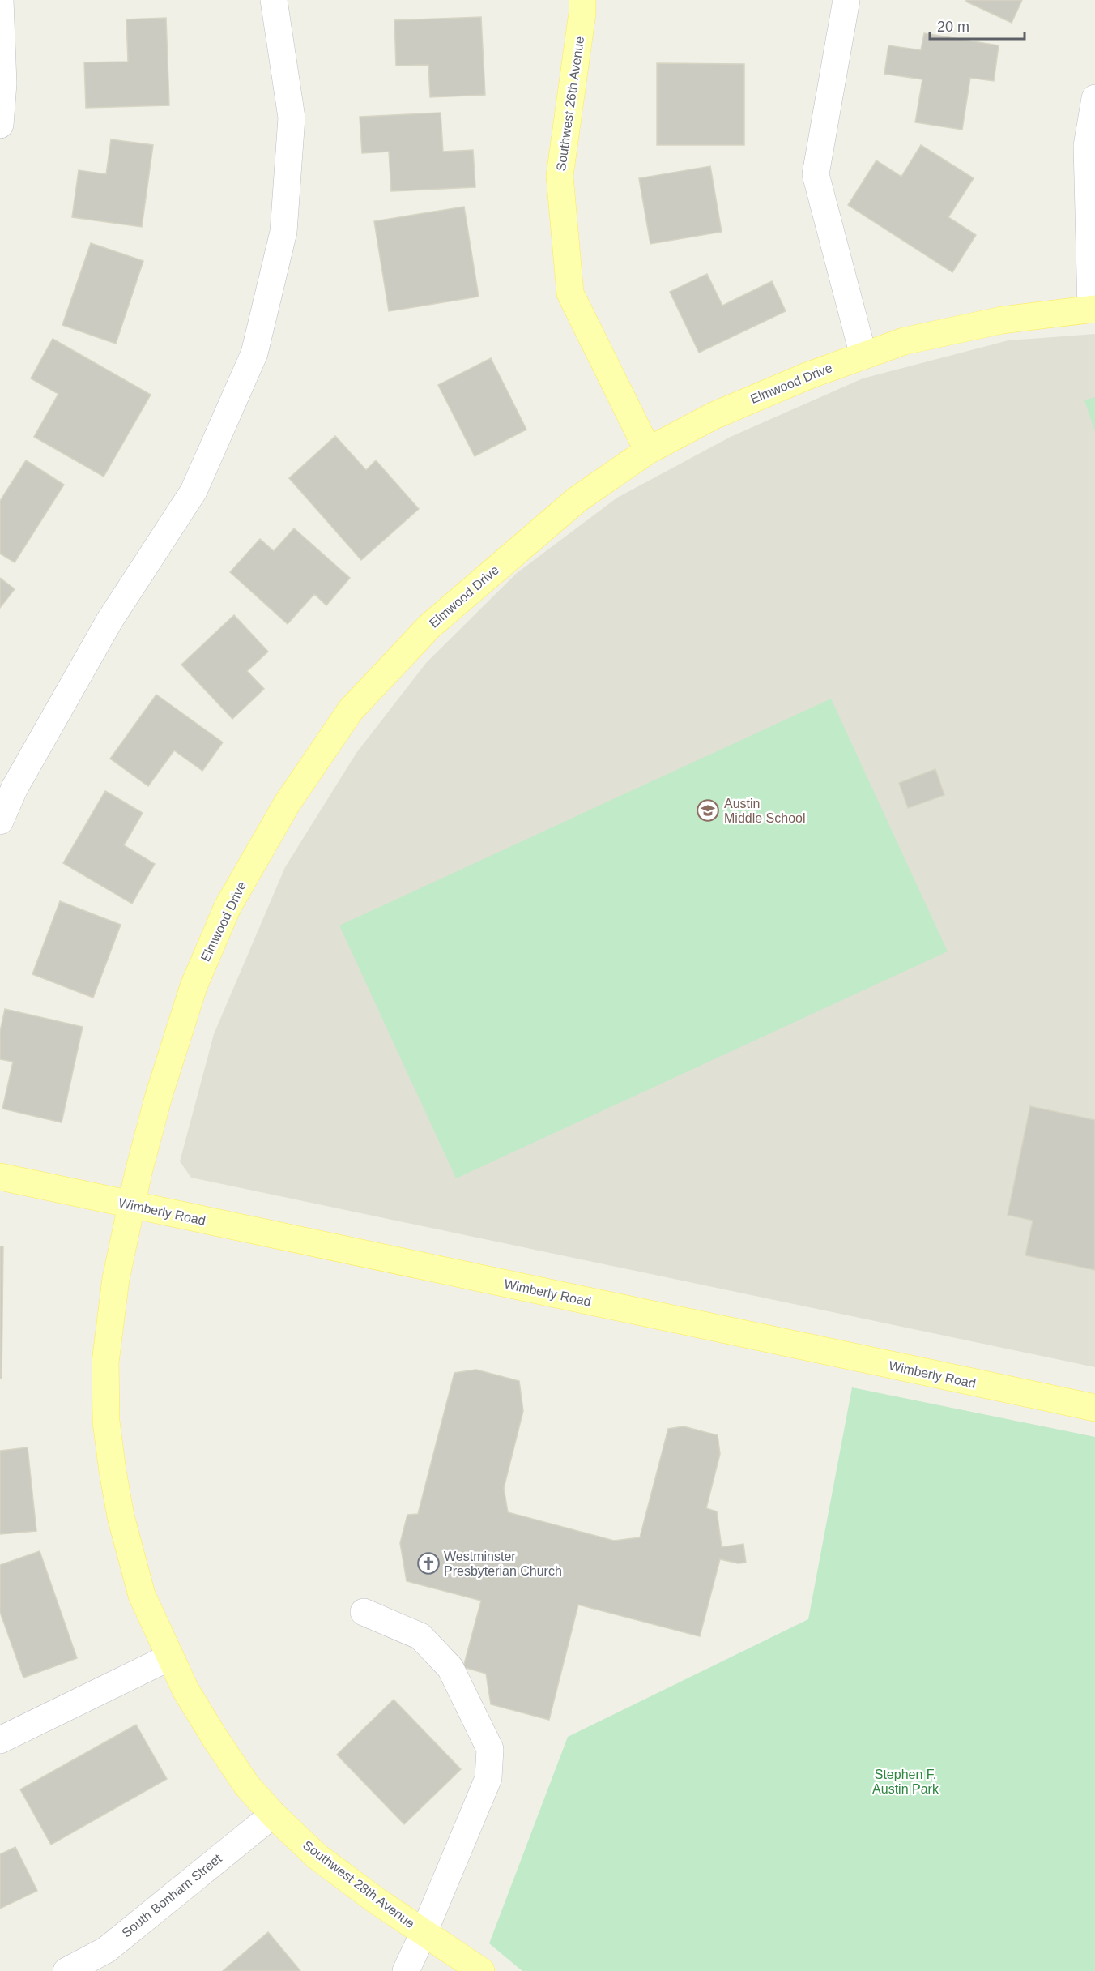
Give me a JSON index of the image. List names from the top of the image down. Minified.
{"streets":{"main road":["Southwest 26th Avenue","Elmwood Drive","Wimberly Road","Southwest 28th Avenue"],"street":["South Bonham Street"]},"crossings":[["Southwest 26th Avenue","Elmwood Drive"],["Elmwood Drive","Wimberly Road"],["Elmwood Drive","Southwest 28th Avenue"],["Wimberly Road","Southwest 28th Avenue"],["Southwest 28th Avenue","South Bonham Street"]],"parks":["Stephen F. Austin Park"],"places":{"school or university":["Austin Middle School"],"church":["Westminster Presbyterian Church"]},"scale_bar":"20 m"}
